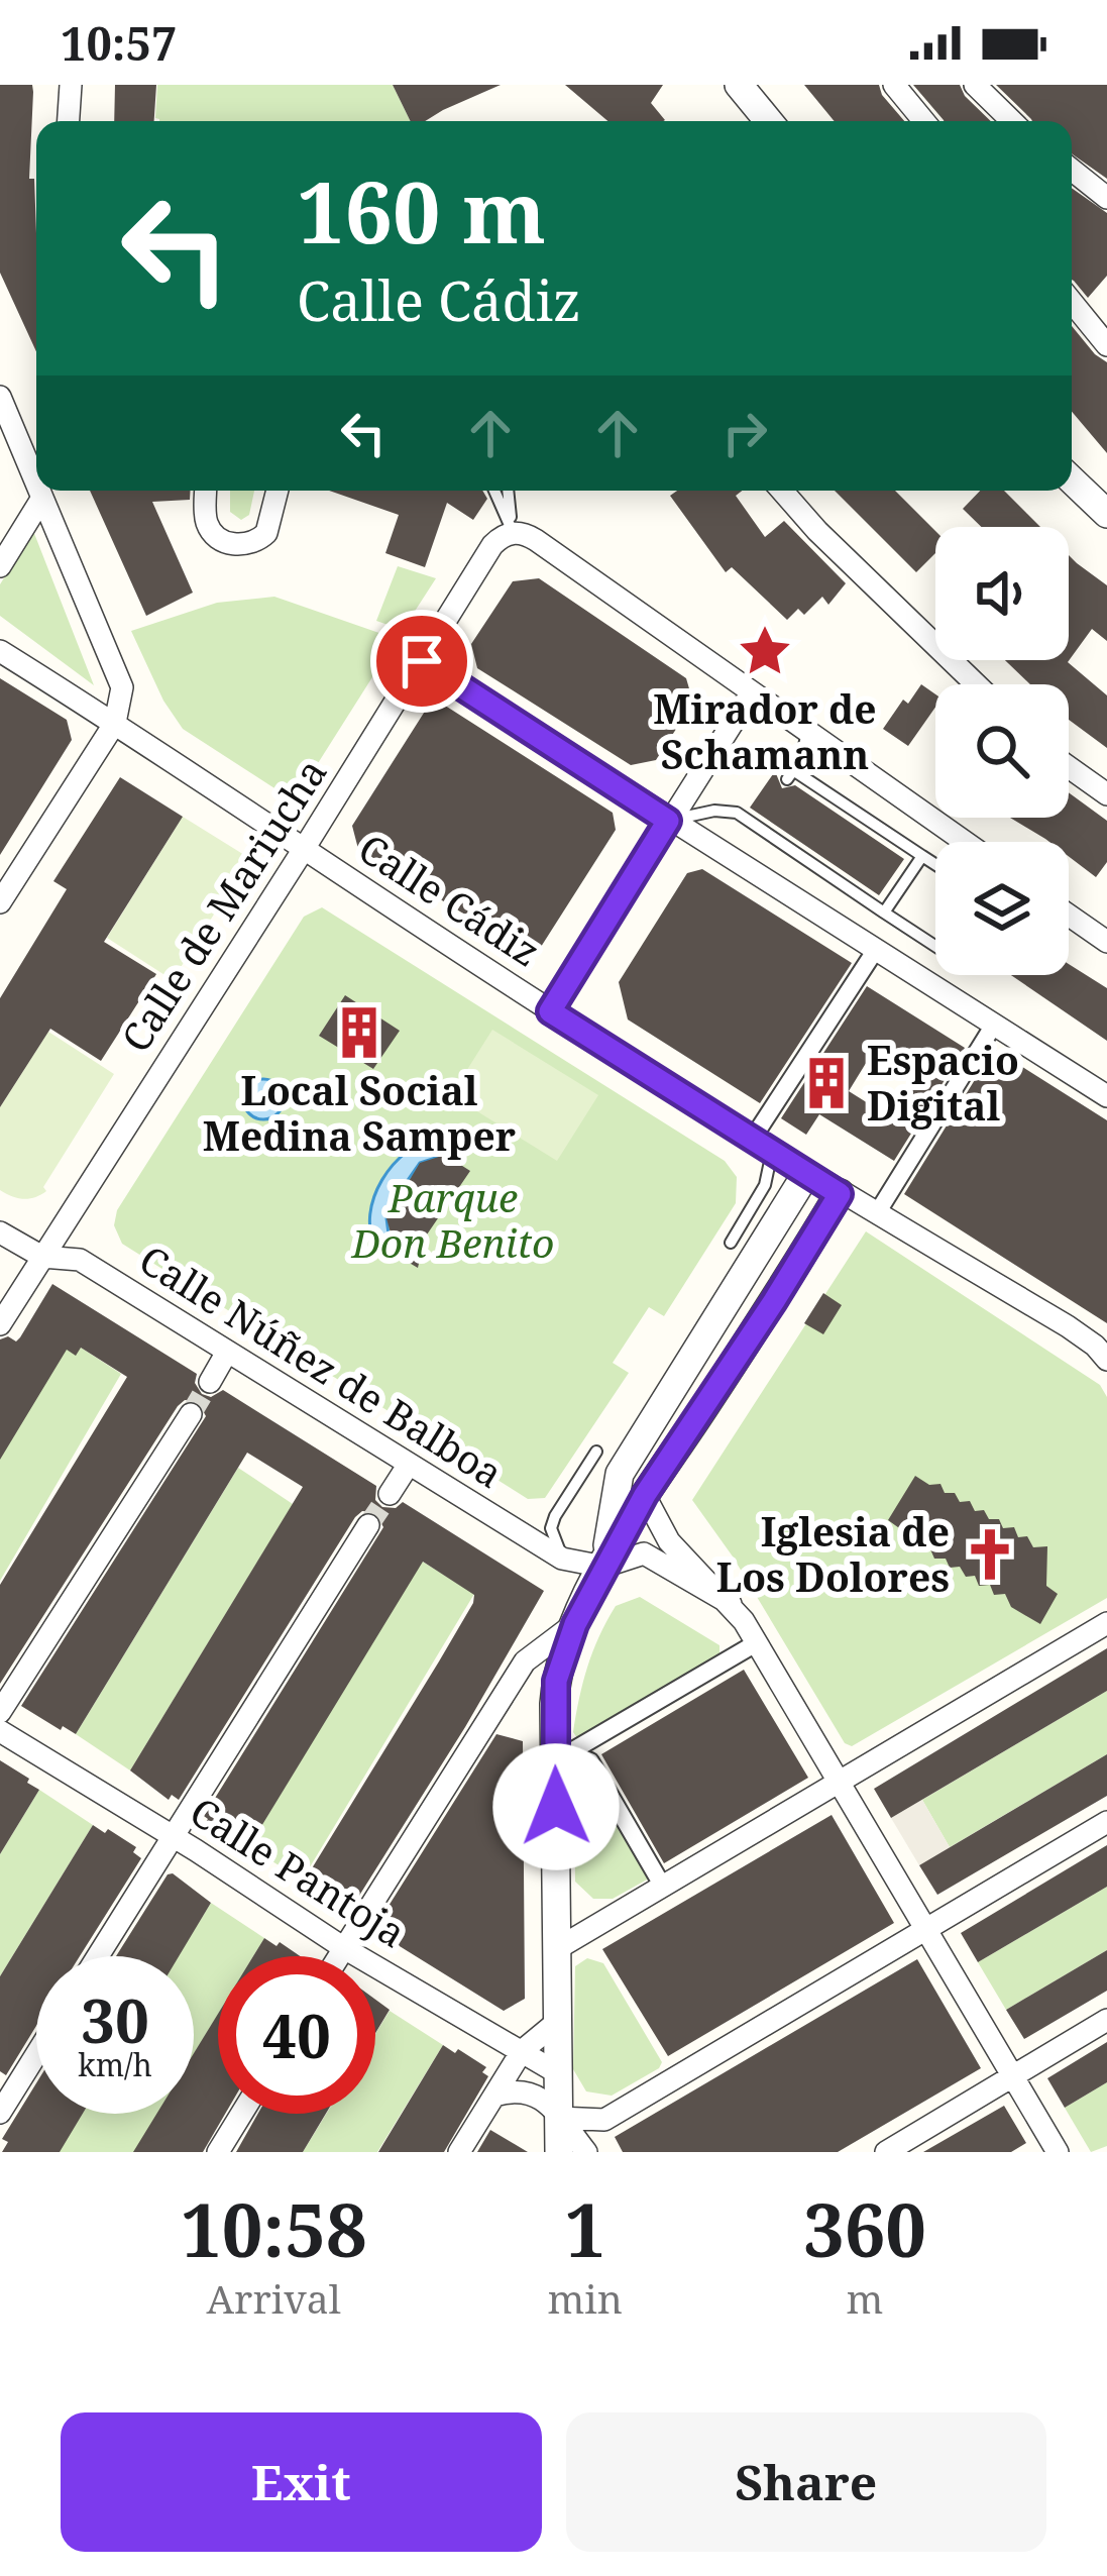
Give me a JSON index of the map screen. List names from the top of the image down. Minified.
{"streets":{"street":["Calle Cádiz","Calle de Mariucha","Calle Núñez de Balboa","Calle Pantoja"]},"crossings":[["Calle Cádiz","Calle de Mariucha"],["Calle de Mariucha","Calle Núñez de Balboa"]],"parks":["Parque Don Benito"],"places":{"place":["Mirador de Schamann"],"building":["Local Social Medina Samper","Espacio Digital"],"church":["Iglesia de Los Dolores"]},"page":{"status":"10:57","turn":["160 m","Calle Cádiz"],"speed":"30 km/h","limit":"40","eta":["10:58","Arrival","1","min","360","m"],"buttons":["Exit","Share"]}}
